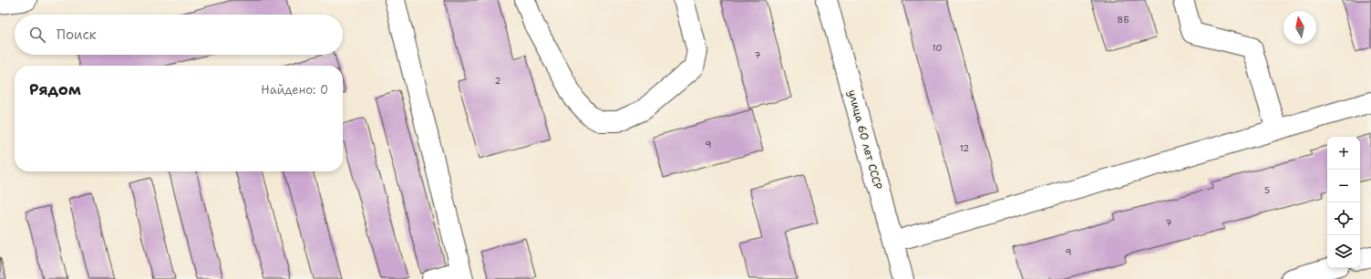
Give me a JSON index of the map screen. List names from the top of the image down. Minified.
{"streets":{"street":["улица 60 лет СССР"]},"house_numbers":["8Б","10","7","2","9","12","5","7","9"],"north":"top","page":{"search":"Поиск","heading":["Рядом","Найдено: 0"],"map_buttons":["+","−"]}}
